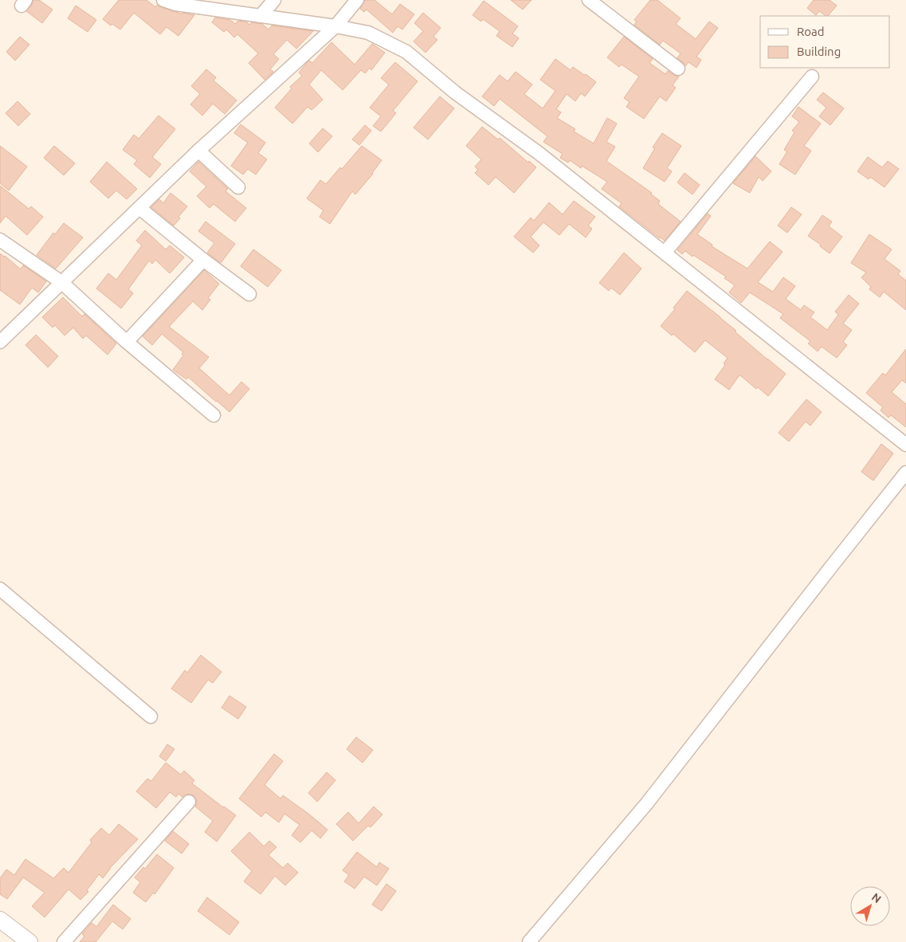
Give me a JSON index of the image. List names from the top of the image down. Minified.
{"legend":["Road","Building"],"north":"top right"}
